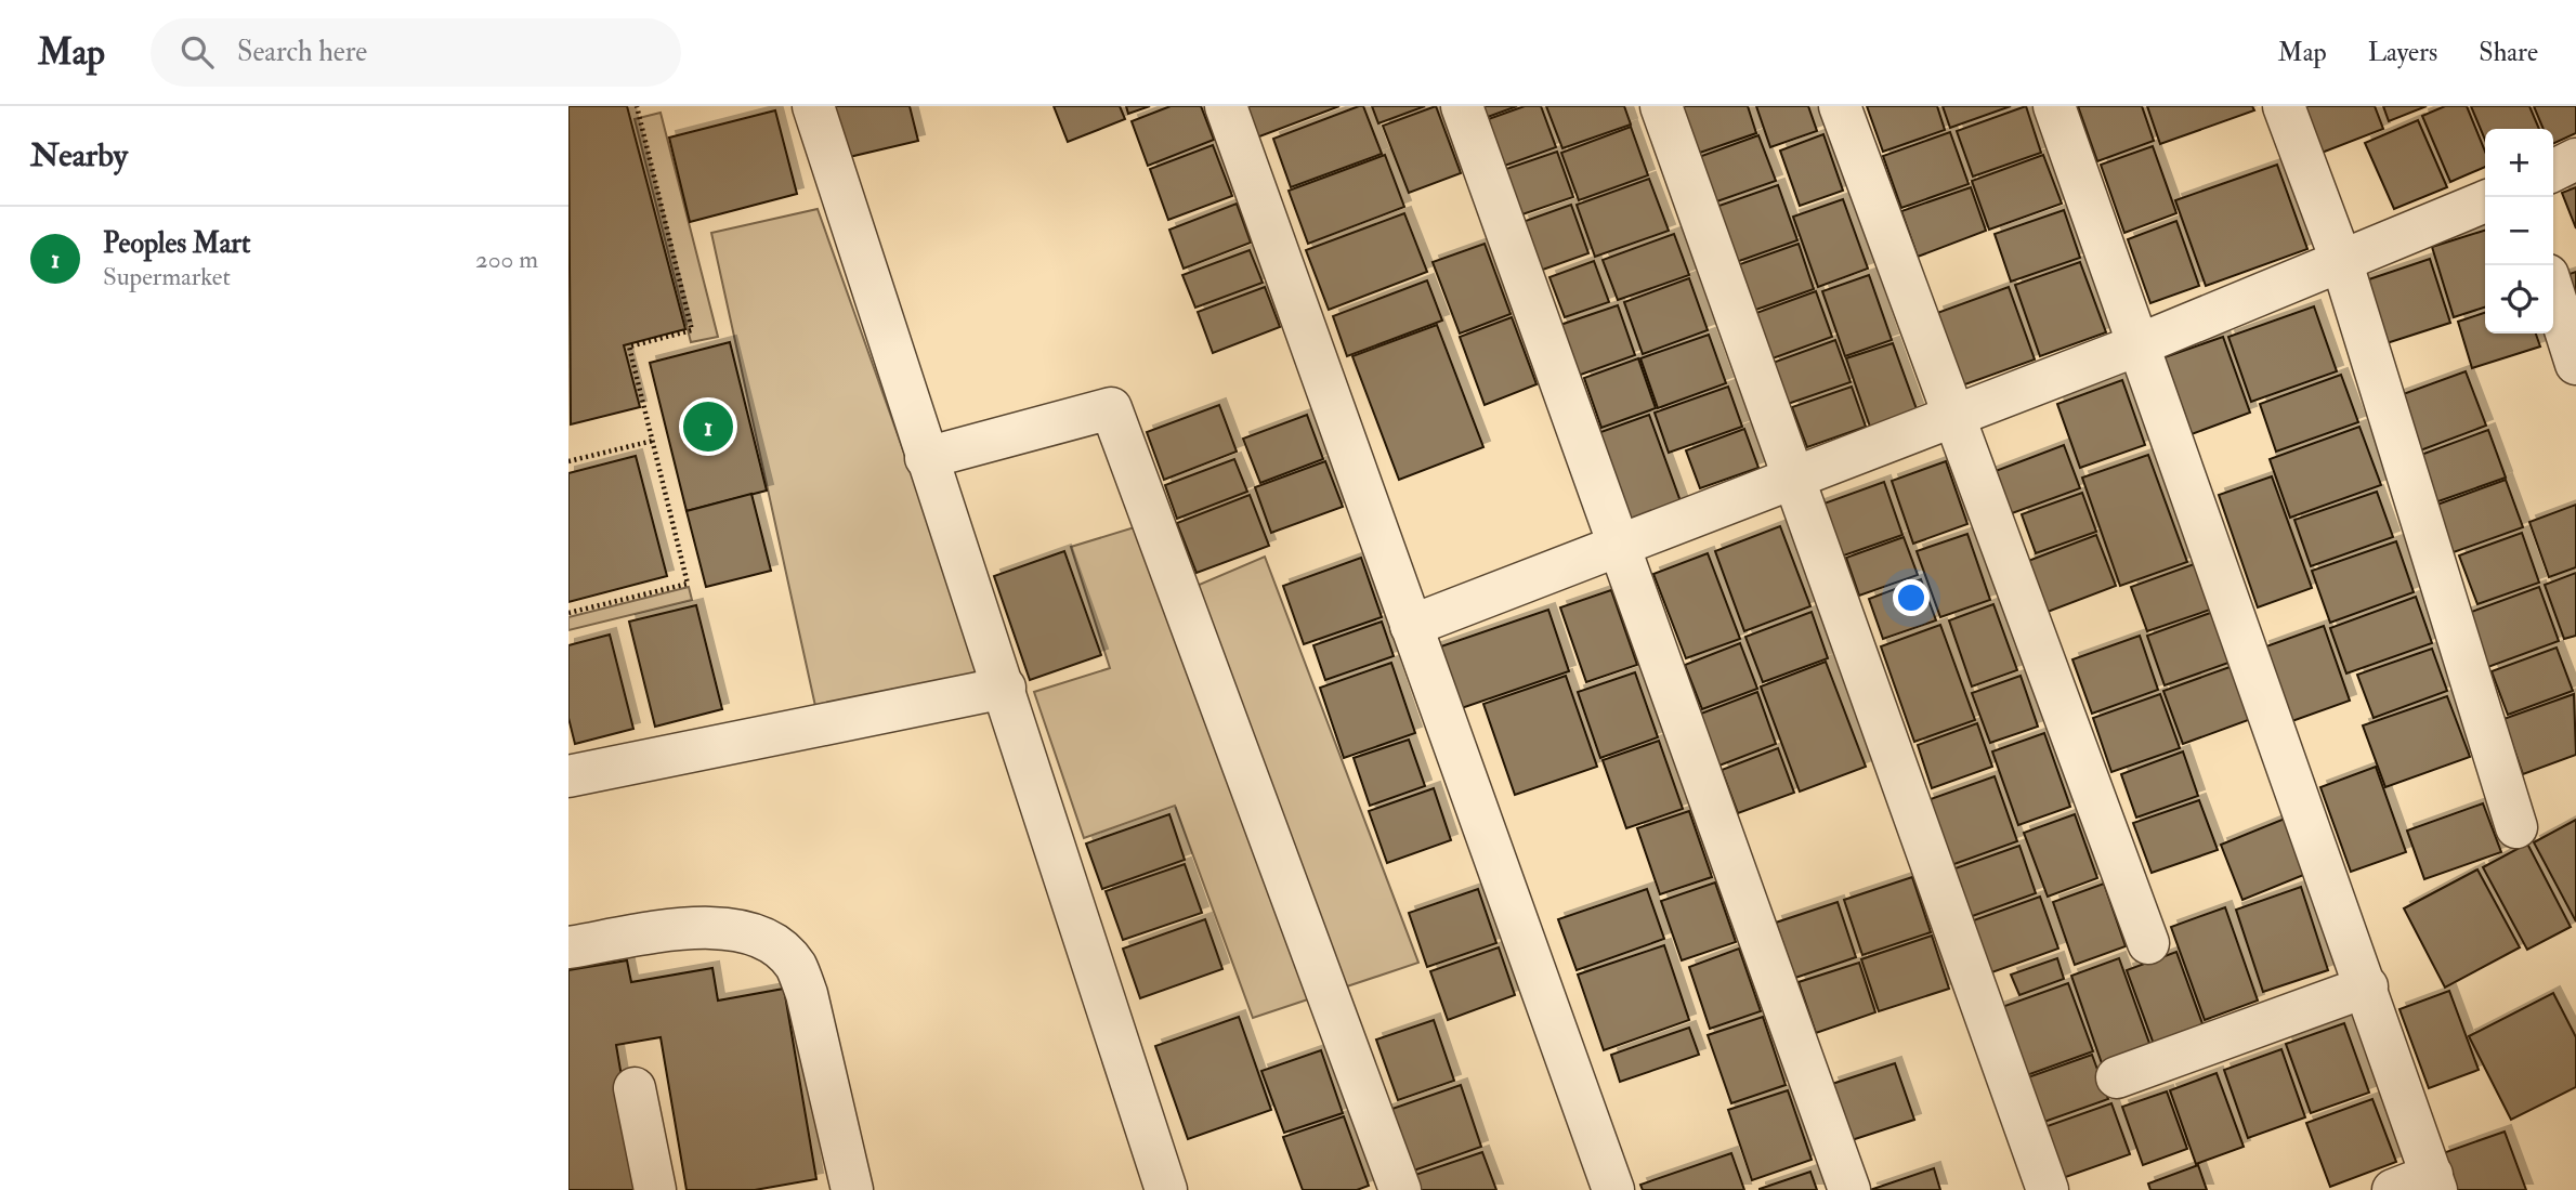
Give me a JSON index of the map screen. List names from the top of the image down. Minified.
{"page":{"header":"Map","search":"Search here","nav":["Map","Layers","Share"],"heading":"Nearby","map_buttons":["+","−"],"list":[{"mark":"1","name":"Peoples Mart","note":"Supermarket","value":"200 m"}],"pins":"1"}}
